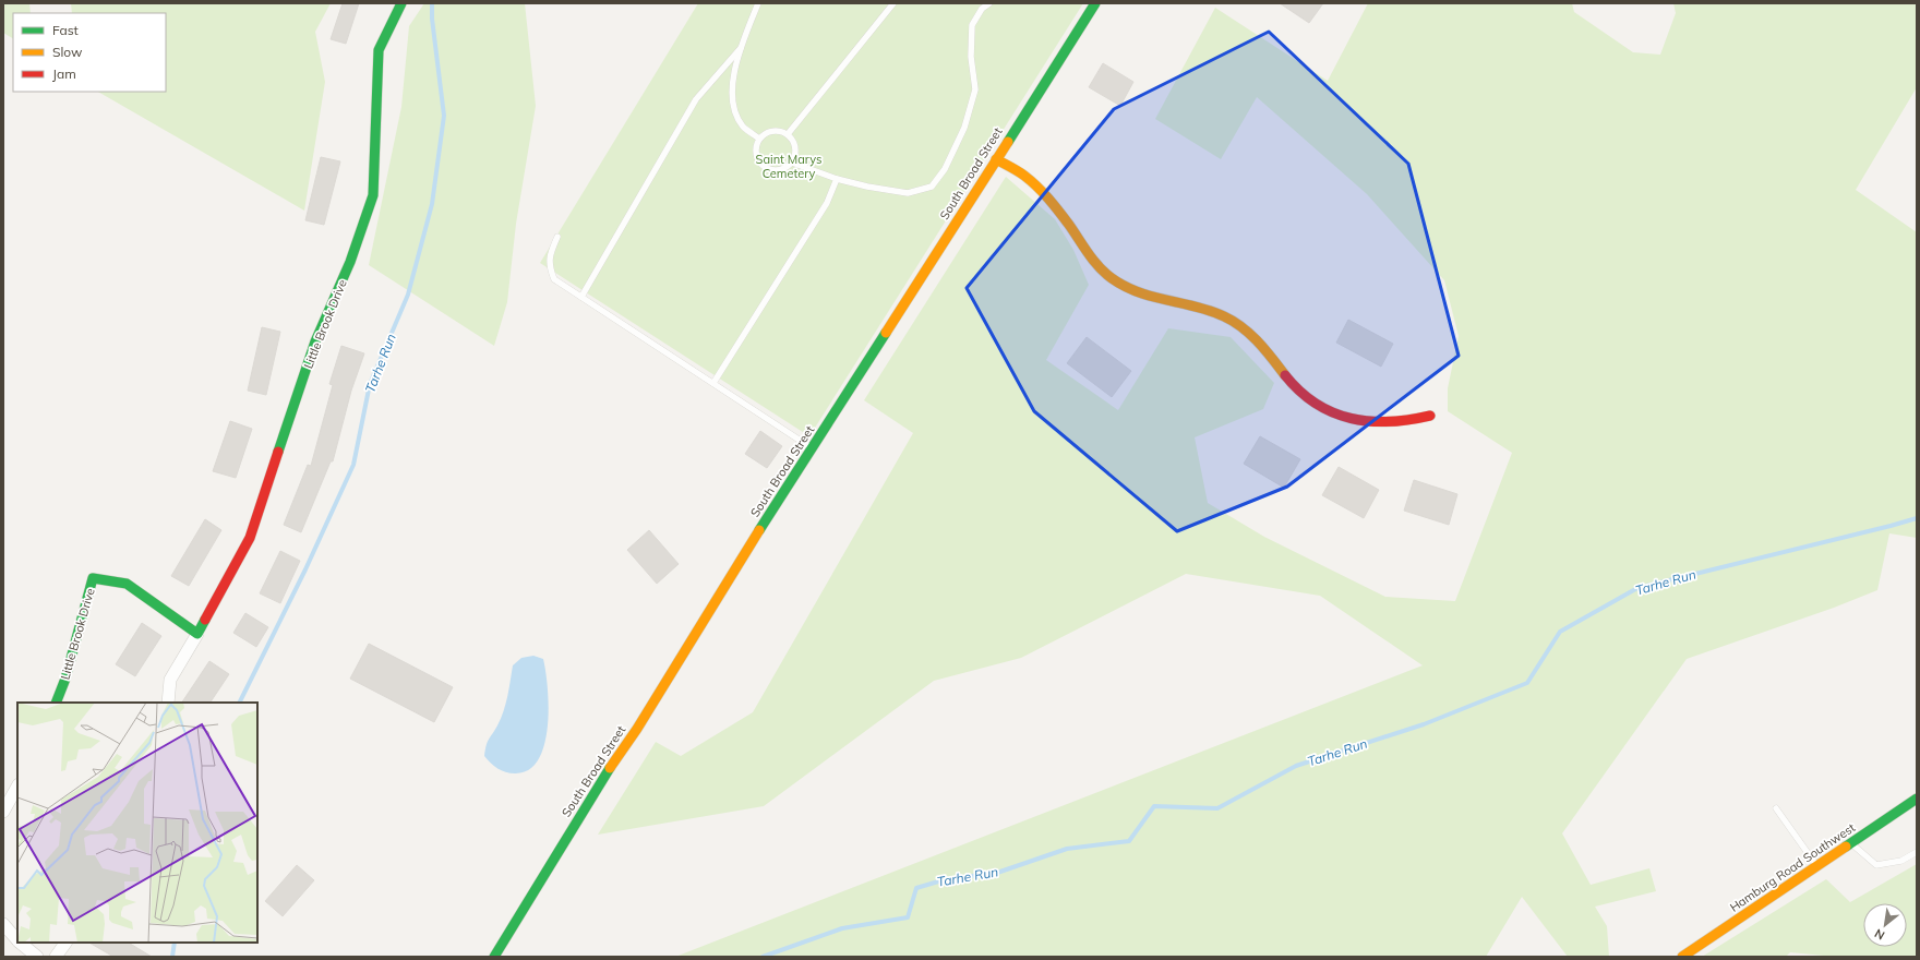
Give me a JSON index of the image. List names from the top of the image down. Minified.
{"streets":{"street":["South Broad Street","Little Brook Drive","Hamburg Road Southwest"]},"water":["Tarhe Run"],"parks":["Saint Marys Cemetery"],"legend":["Fast","Slow","Jam"],"north":"bottom left"}
